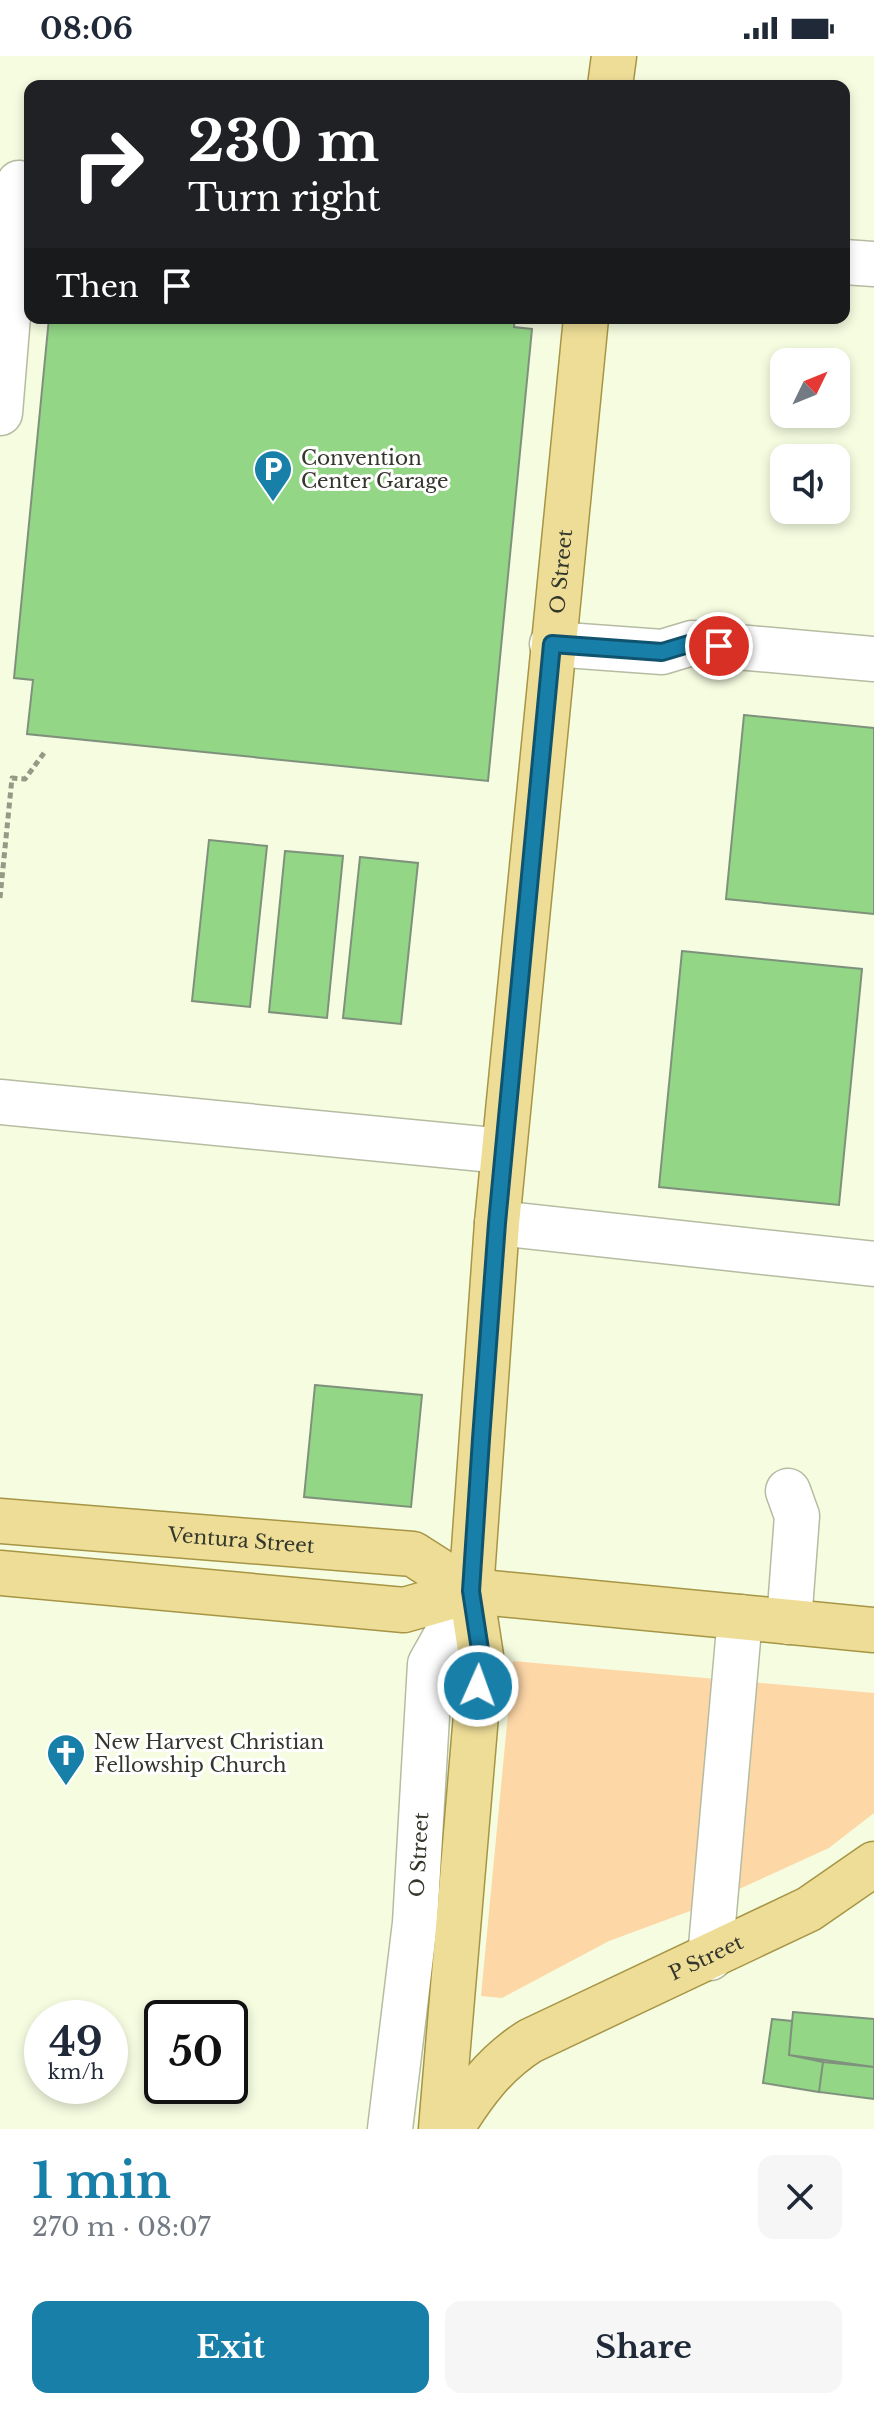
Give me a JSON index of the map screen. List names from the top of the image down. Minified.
{"streets":{"main road":["O Street","Ventura Street","P Street"]},"crossings":[["O Street","Ventura Street"],["O Street","P Street"]],"places":{"parking":["Convention Center Garage"],"church":["New Harvest Christian Fellowship Church"]},"north":"top right","page":{"status":"08:06","turn":["230 m","Turn right"],"then":"Then","speed":"49 km/h","limit":"50","heading":["1 min","270 m · 08:07"],"buttons":["Exit","Share"]}}
